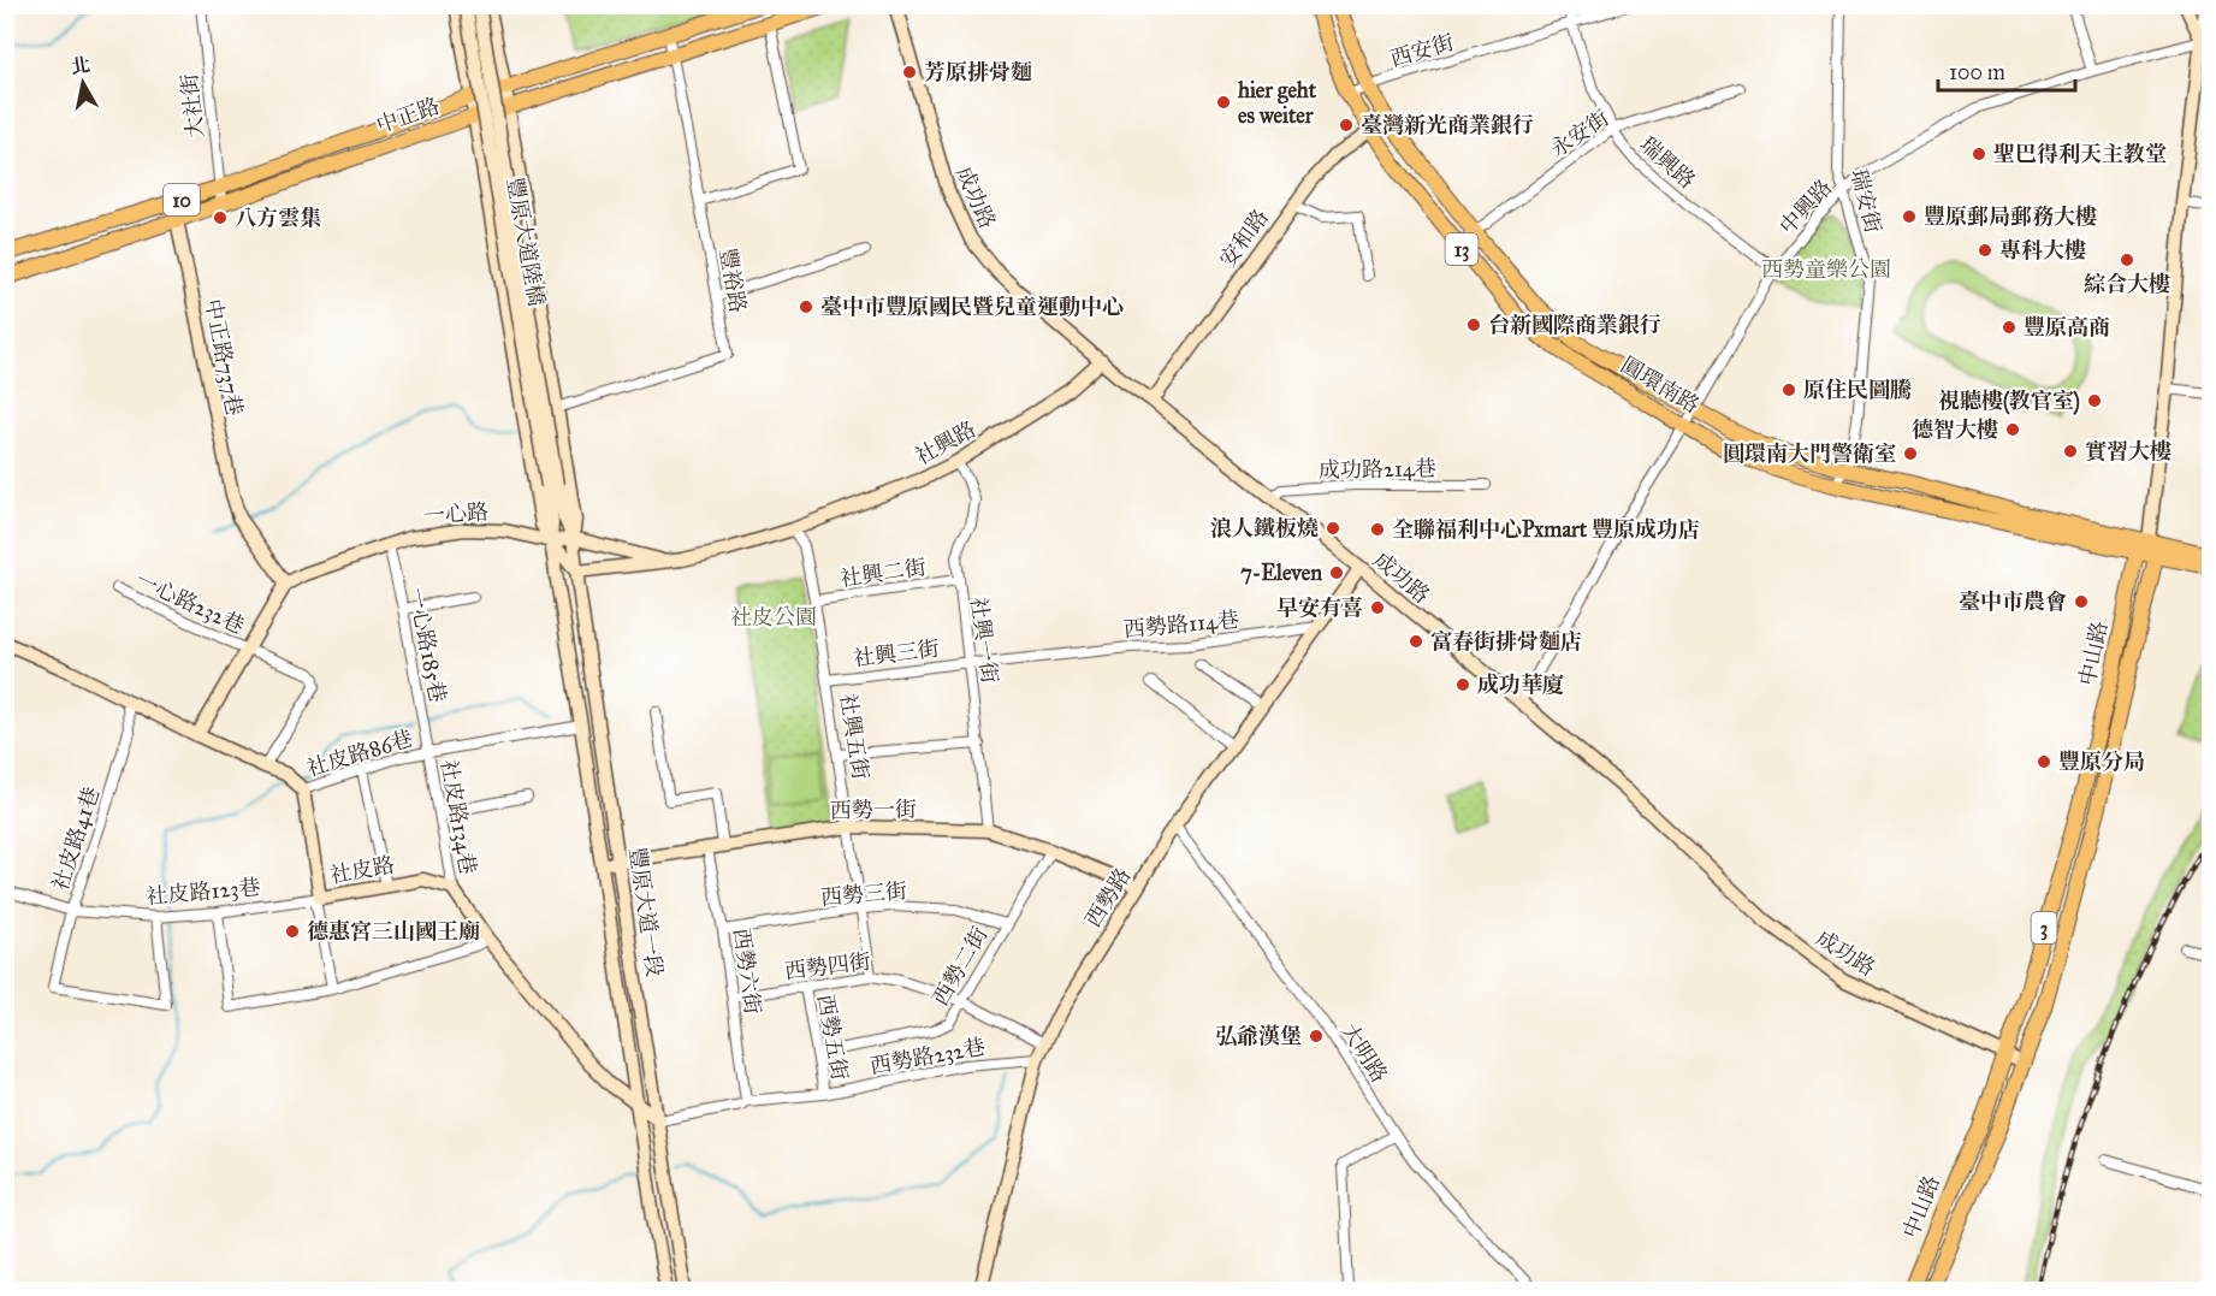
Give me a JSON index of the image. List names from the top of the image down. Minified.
{"streets":{"main road":["中正路","10","13","圓環南路","中山路","3"],"street":["西安街","大社街","永安街","瑞興路","成功路","瑞安街","中興路","安和路","豐原大道陸橋","豐裕路","中正路737巷","社興路","成功路214巷","一心路","社興二街","一心路232巷","西勢路114巷","社興一街","一心路185巷","社興三街","社興五街","社皮路86巷","西勢一街","社皮路134巷","社皮路41巷","社皮路","社皮路123巷","西勢三街","西勢路","豐原大道一段","西勢四街","西勢二街","西勢六街","西勢五街","大明路","西勢路232巷"]},"crossings":[["西安街","瑞興路"],["西安街","圓環南路"],["大社街","中正路"],["中正路","豐裕路"],["中正路","中正路737巷"],["中正路","豐原大道一段"],["永安街","瑞興路"],["永安街","圓環南路"],["瑞興路","中興路"],["成功路","中興路"],["成功路","安和路"],["成功路","社興路"],["成功路","成功路214巷"],["成功路","中山路"],["成功路","西勢路"],["瑞安街","中興路"],["瑞安街","圓環南路"],["中興路","圓環南路"],["安和路","圓環南路"],["豐原大道陸橋","豐原大道一段"],["豐裕路","豐原大道一段"],["中正路737巷","一心路"],["圓環南路","中山路"],["社興路","社興一街"],["社興路","社興五街"],["一心路","一心路185巷"],["一心路","豐原大道一段"],["社興二街","社興一街"],["社興二街","社興五街"],["西勢路114巷","社興一街"],["西勢路114巷","社興三街"],["西勢路114巷","西勢路"],["社興一街","社興三街"],["社興一街","西勢一街"],["一心路185巷","社皮路86巷"],["一心路185巷","社皮路134巷"],["社興三街","社興五街"],["社興五街","西勢一街"],["社興五街","西勢三街"],["社興五街","西勢四街"],["社皮路86巷","社皮路134巷"],["社皮路86巷","社皮路"],["社皮路86巷","豐原大道一段"],["西勢一街","西勢路"],["西勢一街","豐原大道一段"],["西勢一街","西勢二街"],["西勢一街","西勢六街"],["社皮路134巷","社皮路"],["社皮路41巷","社皮路123巷"],["社皮路","社皮路123巷"],["西勢三街","西勢二街"],["西勢三街","西勢六街"],["西勢路","西勢四街"],["西勢路","大明路"],["西勢路","西勢路232巷"],["豐原大道一段","西勢路232巷"],["西勢四街","西勢二街"],["西勢四街","西勢六街"],["西勢四街","西勢五街"],["西勢二街","西勢五街"],["西勢六街","西勢路232巷"],["西勢五街","西勢路232巷"]],"parks":["西勢童樂公園","社皮公園"],"places":["芳原排骨麵","hier geht es weiter","臺灣新光商業銀行","聖巴得利天主教堂","豐原郵局郵務大樓","八方雲集","專科大樓","綜合大樓","臺中市豐原國民暨兒童運動中心","台新國際商業銀行","豐原高商","原住民圖騰","視聽樓(教官室)","德智大樓","實習大樓","圓環南大門警衛室","浪人鐵板燒","全聯福利中心Pxmart 豐原成功店","7-Eleven","臺中市農會","早安有喜","富春街排骨麵店","成功華廈","豐原分局","德惠宮三山國王廟","弘爺漢堡"],"scale_bar":"100 m","north":"top"}
